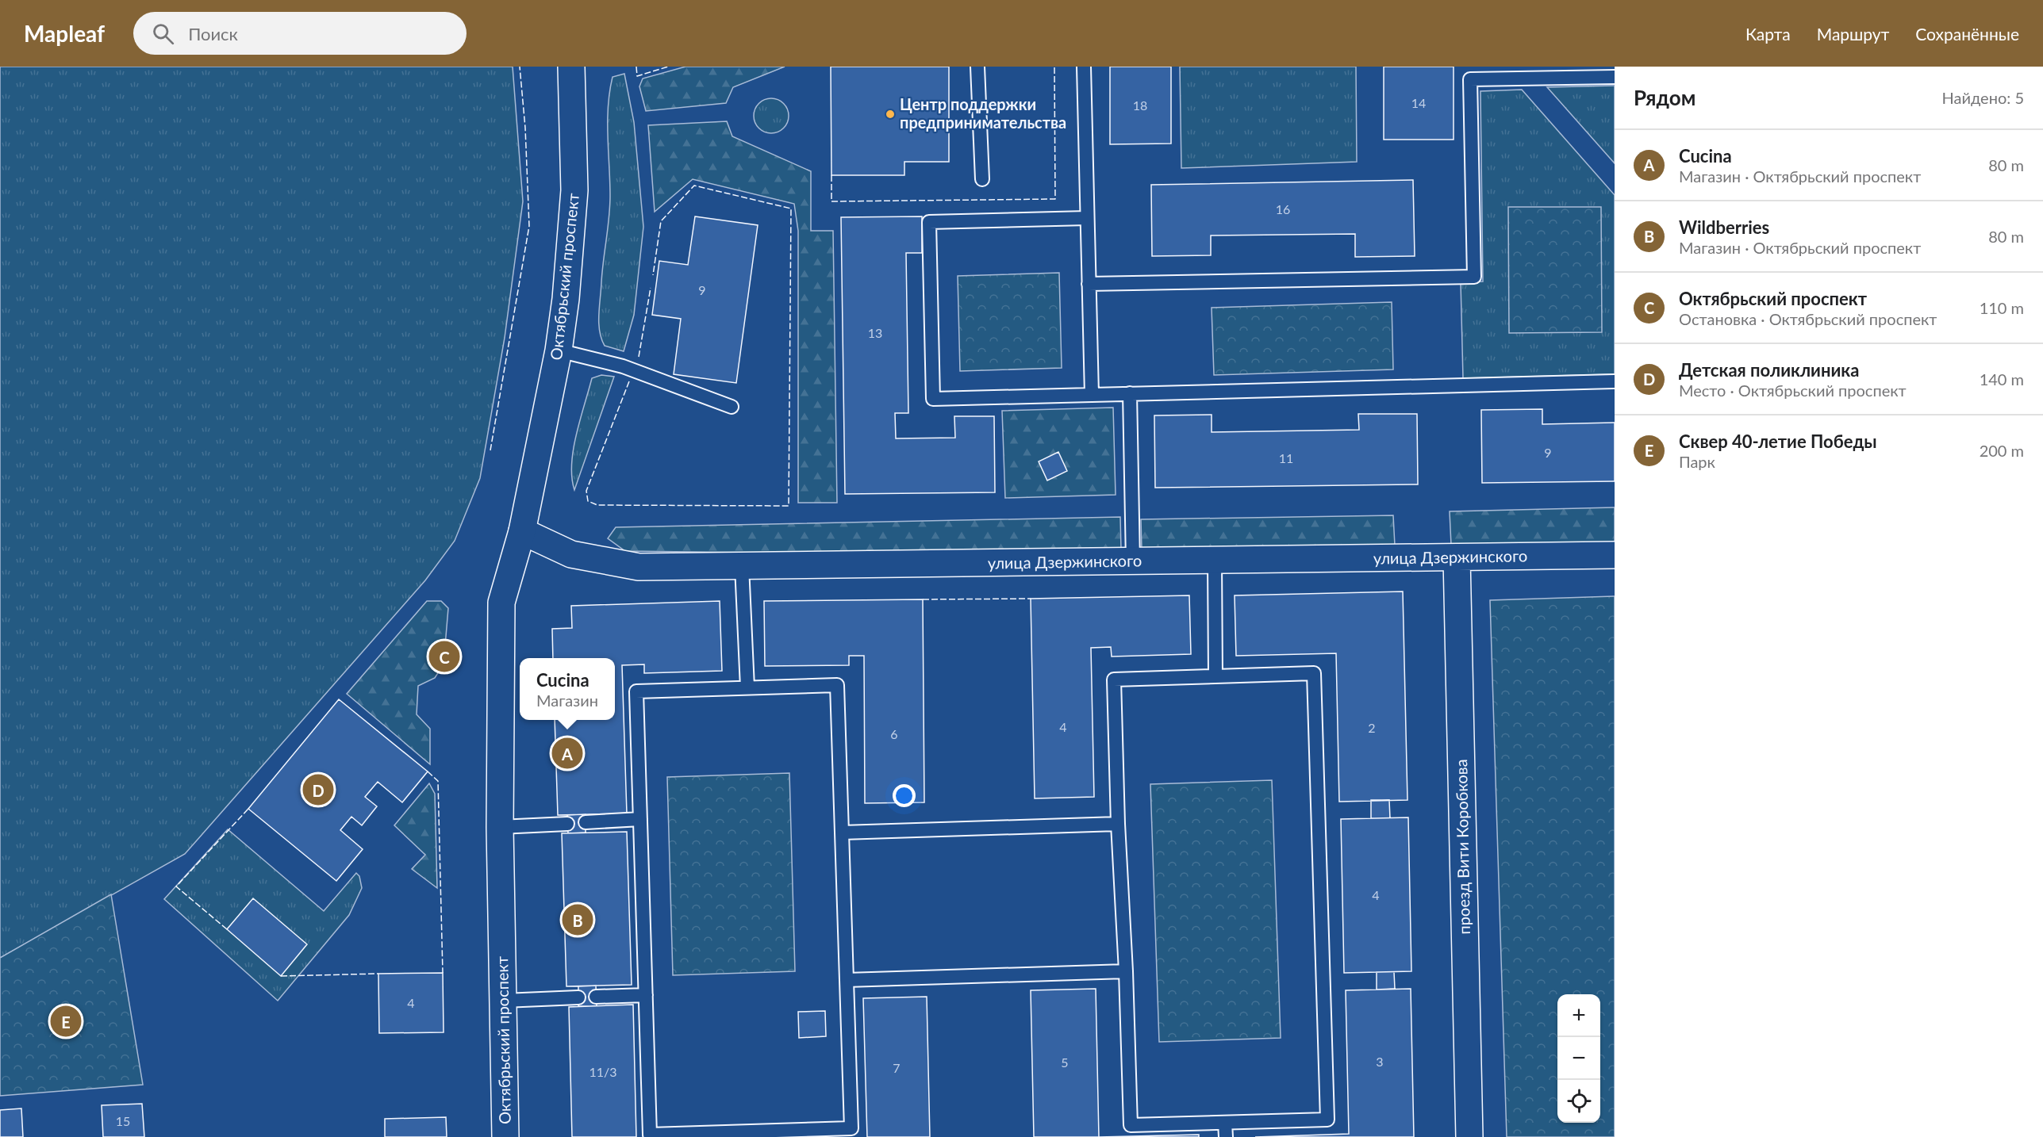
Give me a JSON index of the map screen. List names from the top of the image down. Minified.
{"streets":{"street":["Октябрьский проспект","улица Дзержинского","проезд Вити Коробкова"]},"crossings":[["Октябрьский проспект","улица Дзержинского"],["улица Дзержинского","проезд Вити Коробкова"]],"places":["Центр поддержки предпринимательства"],"house_numbers":["14","18","16","9","13","9","11","4","2","6","4","4","3","5","7","11/3","15"],"page":{"header":"Mapleaf","search":"Поиск","nav":["Карта","Маршрут","Сохранённые"],"heading":["Рядом","Найдено: 5"],"list":[{"mark":"A","name":"Cucina","note":"Магазин · Октябрьский проспект","value":"80 m"},{"mark":"B","name":"Wildberries","note":"Магазин · Октябрьский проспект","value":"80 m"},{"mark":"C","name":"Октябрьский проспект","note":"Остановка · Октябрьский проспект","value":"110 m"},{"mark":"D","name":"Детская поликлиника","note":"Место · Октябрьский проспект","value":"140 m"},{"mark":"E","name":"Сквер 40-летие Победы","note":"Парк","value":"200 m"}],"pins":["C","A","D","B","E"],"popup":["Cucina","Магазин"],"map_buttons":["+","−"]}}
